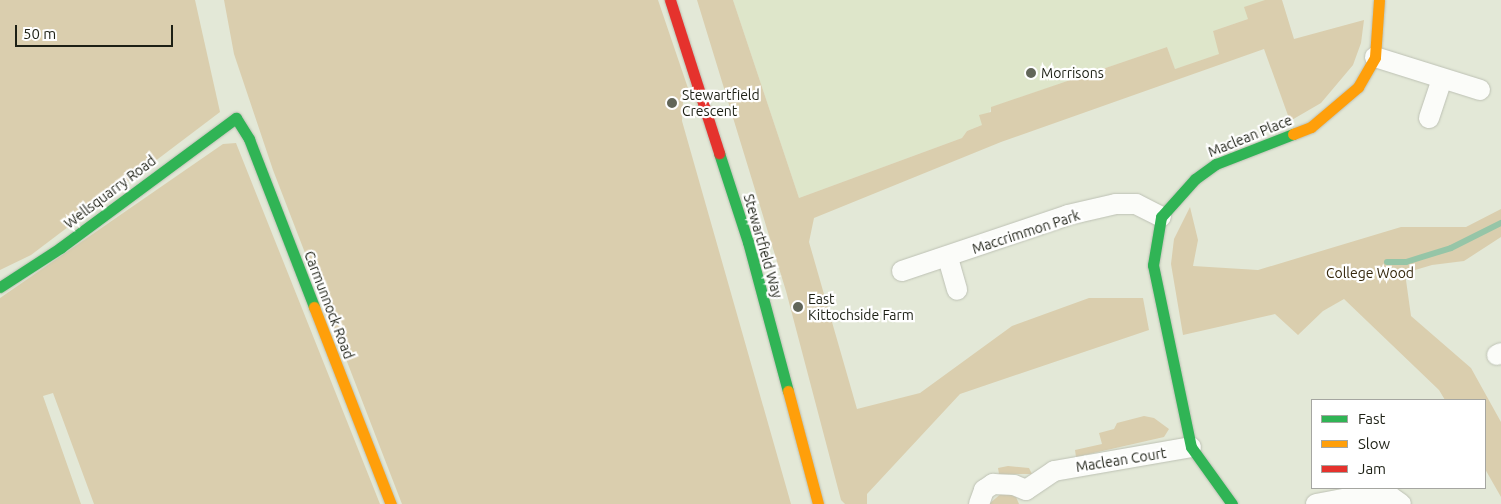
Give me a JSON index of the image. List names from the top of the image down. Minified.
{"streets":{"street":["Maclean Place","Wellsquarry Road","Maccrimmon Park","Stewartfield Way","Carmunnock Road","Maclean Court"]},"crossings":[["Maclean Place","Maccrimmon Park"],["Wellsquarry Road","Carmunnock Road"]],"parks":["College Wood"],"places":["Morrisons","Stewartfield Crescent","East Kittochside Farm"],"legend":["Fast","Slow","Jam"],"scale_bar":"50 m"}
